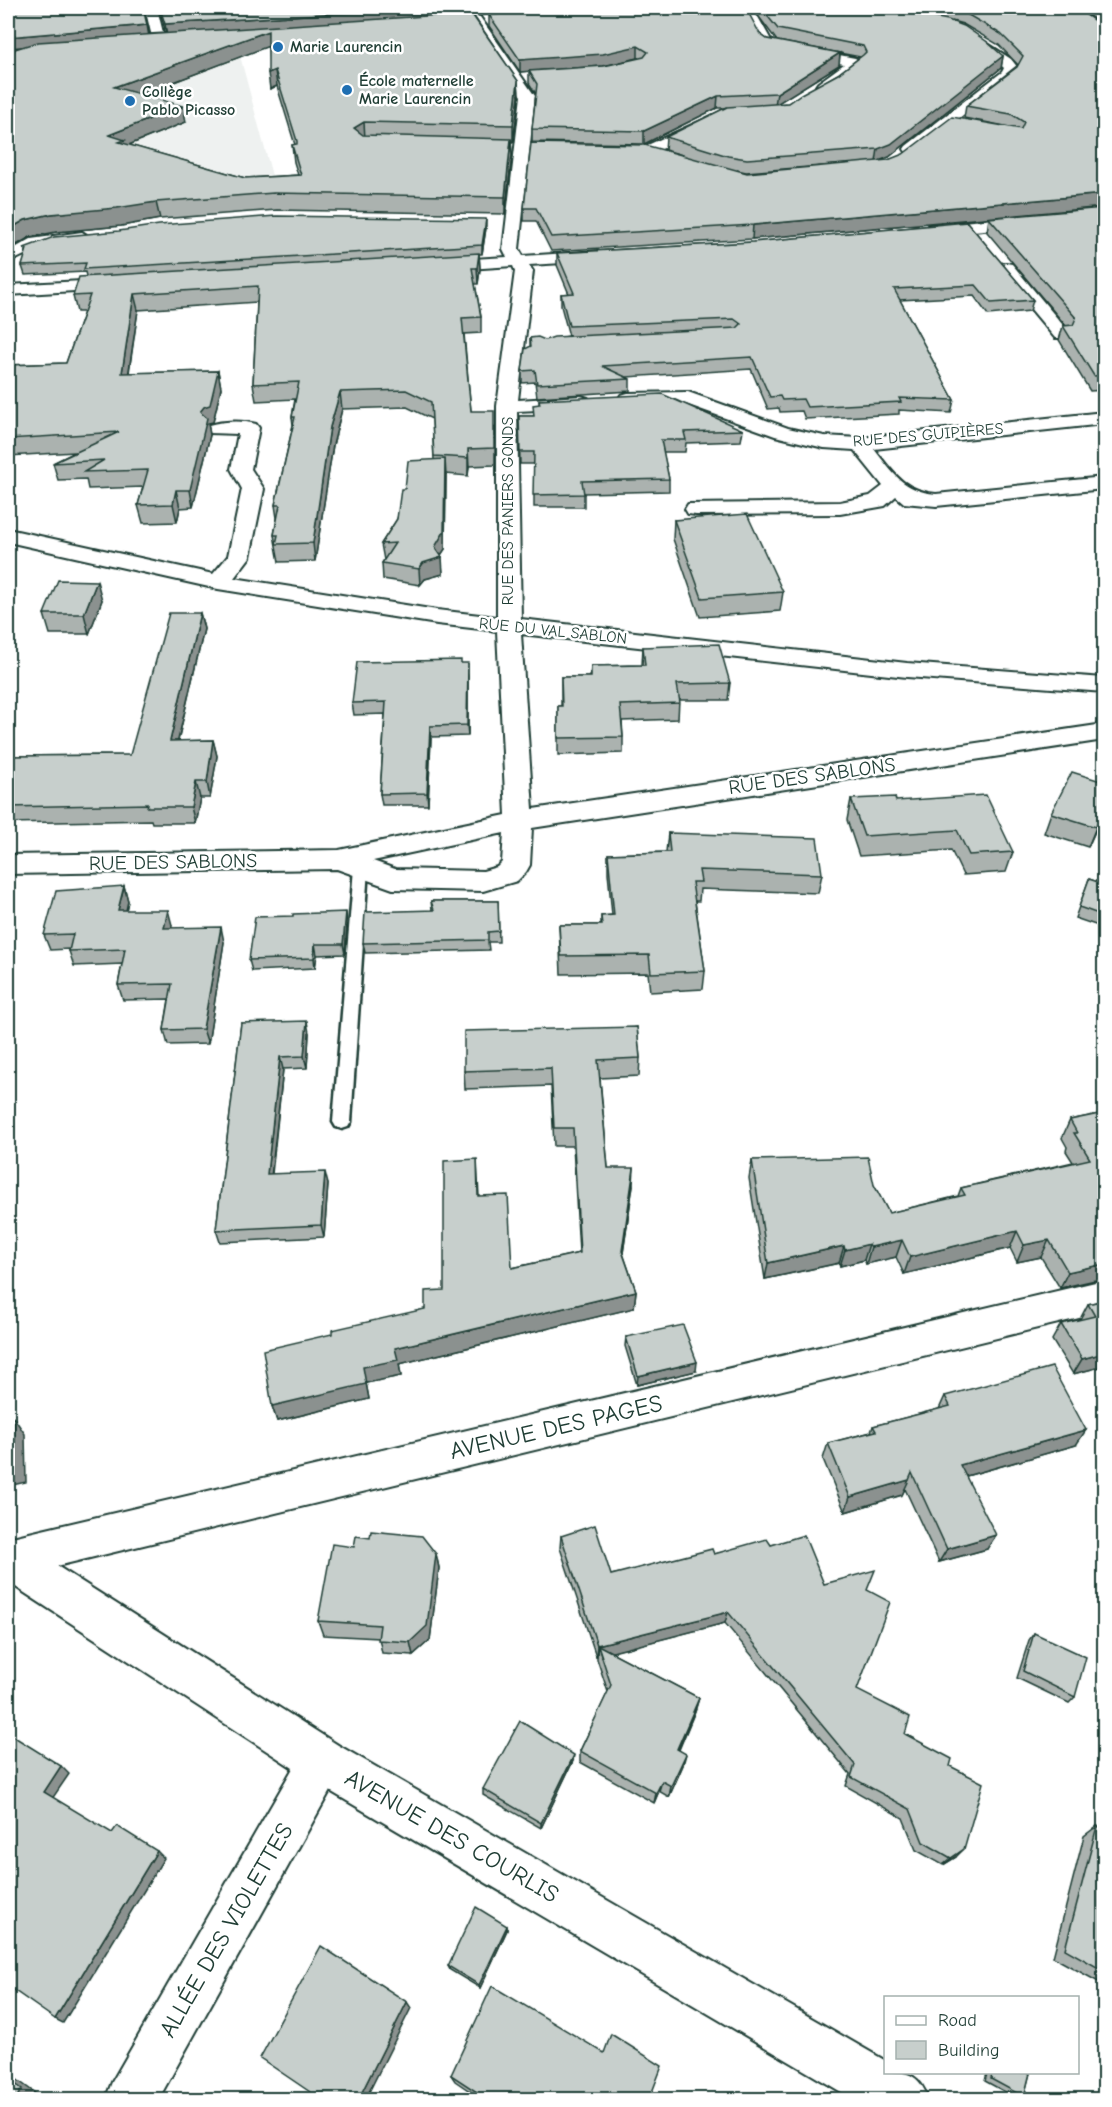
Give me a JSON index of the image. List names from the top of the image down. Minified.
{"streets":{"street":["RUE DES GUIPIÈRES","RUE DES PANIERS GONDS","RUE DU VAL SABLON","RUE DES SABLONS","AVENUE DES PAGES","AVENUE DES COURLIS","ALLÉE DES VIOLETTES"]},"crossings":[["RUE DES GUIPIÈRES","RUE DES PANIERS GONDS"],["RUE DES PANIERS GONDS","RUE DU VAL SABLON"],["RUE DES PANIERS GONDS","RUE DES SABLONS"],["AVENUE DES PAGES","AVENUE DES COURLIS"],["AVENUE DES COURLIS","ALLÉE DES VIOLETTES"]],"places":["Marie Laurencin","École maternelle Marie Laurencin","Collège Pablo Picasso"],"legend":["Road","Building"]}
